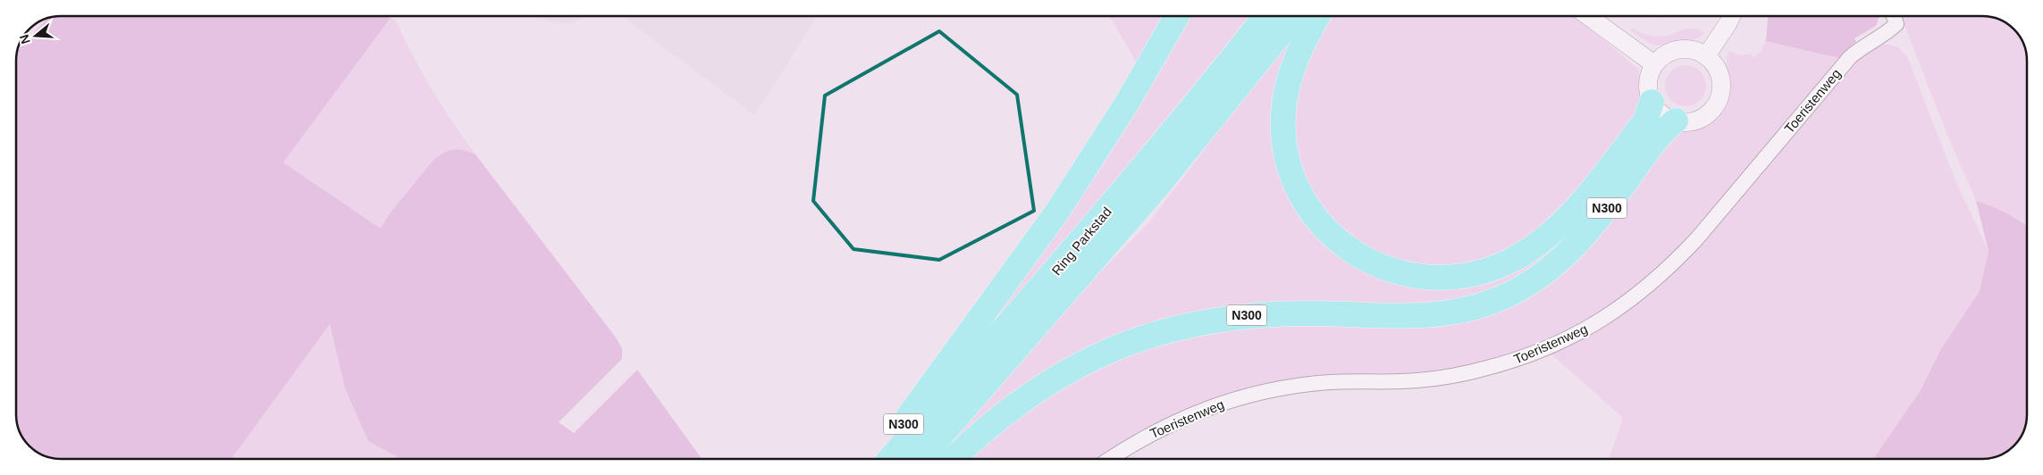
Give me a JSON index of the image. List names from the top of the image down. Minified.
{"streets":{"highway":["N300","Ring Parkstad"],"street":["Toeristenweg"]},"north":"left"}
